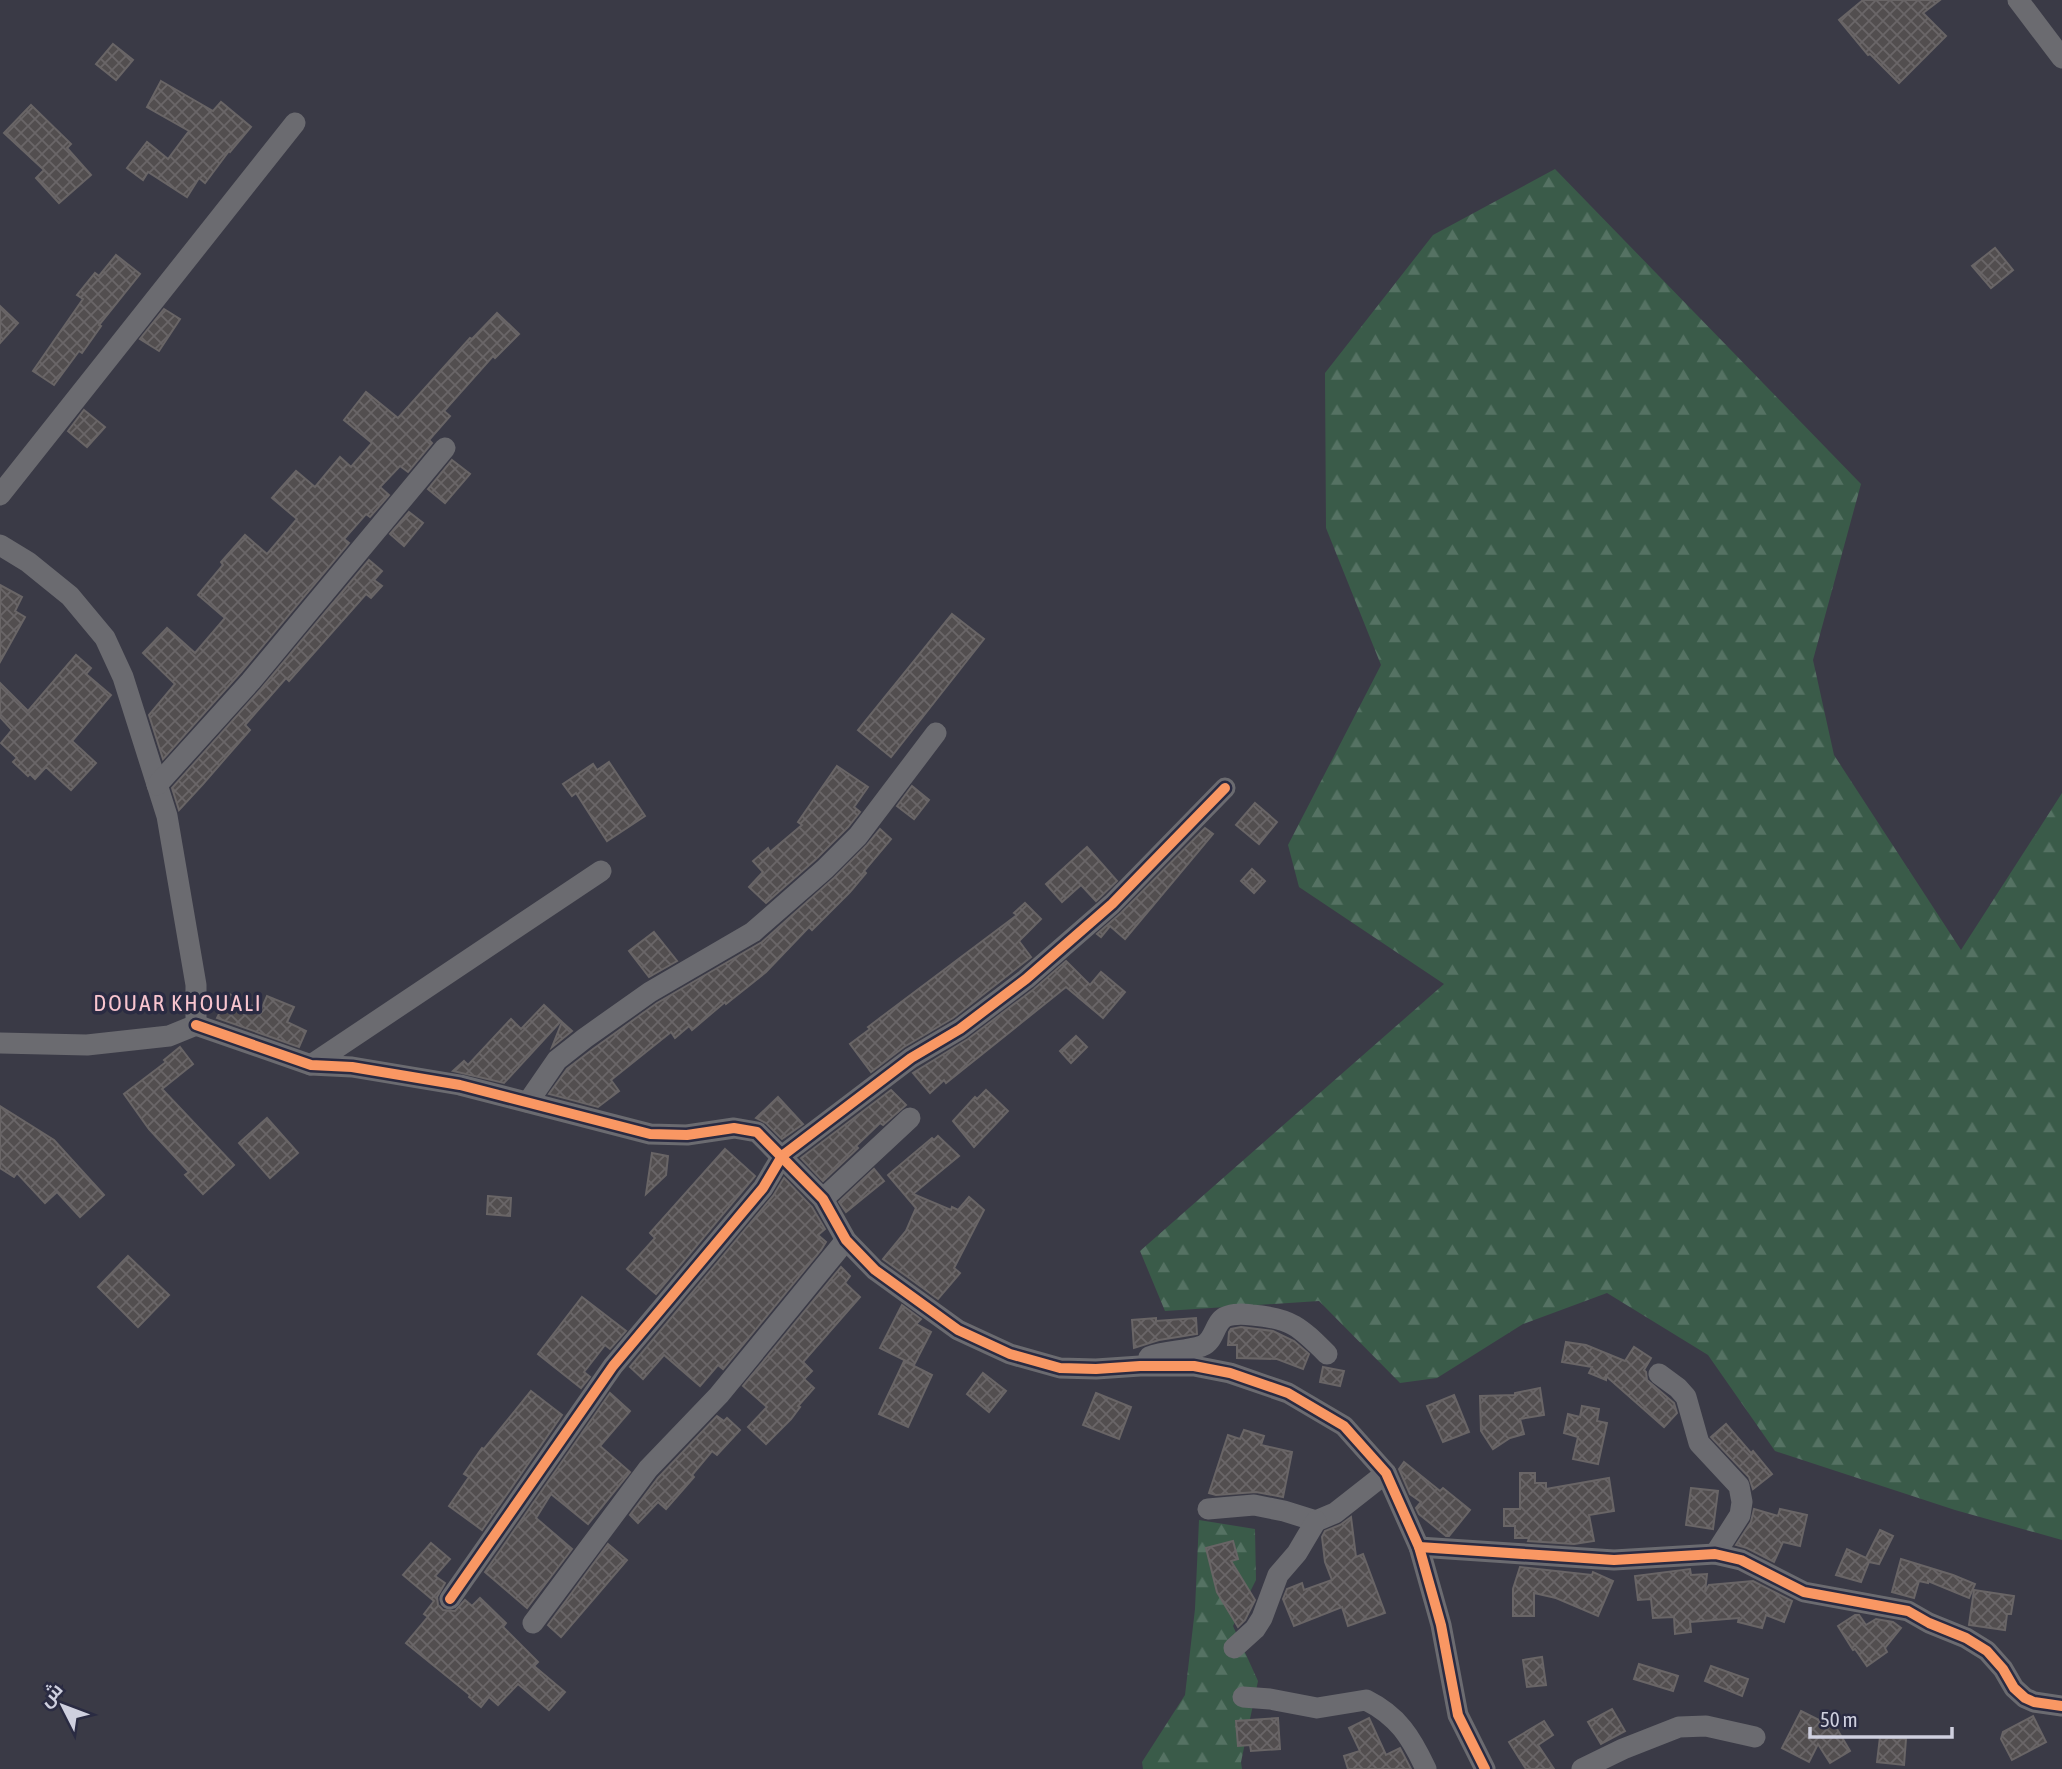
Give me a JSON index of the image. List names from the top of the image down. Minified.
{"districts":["DOUAR KHOUALI"],"scale_bar":"50 m","north":"top left"}
